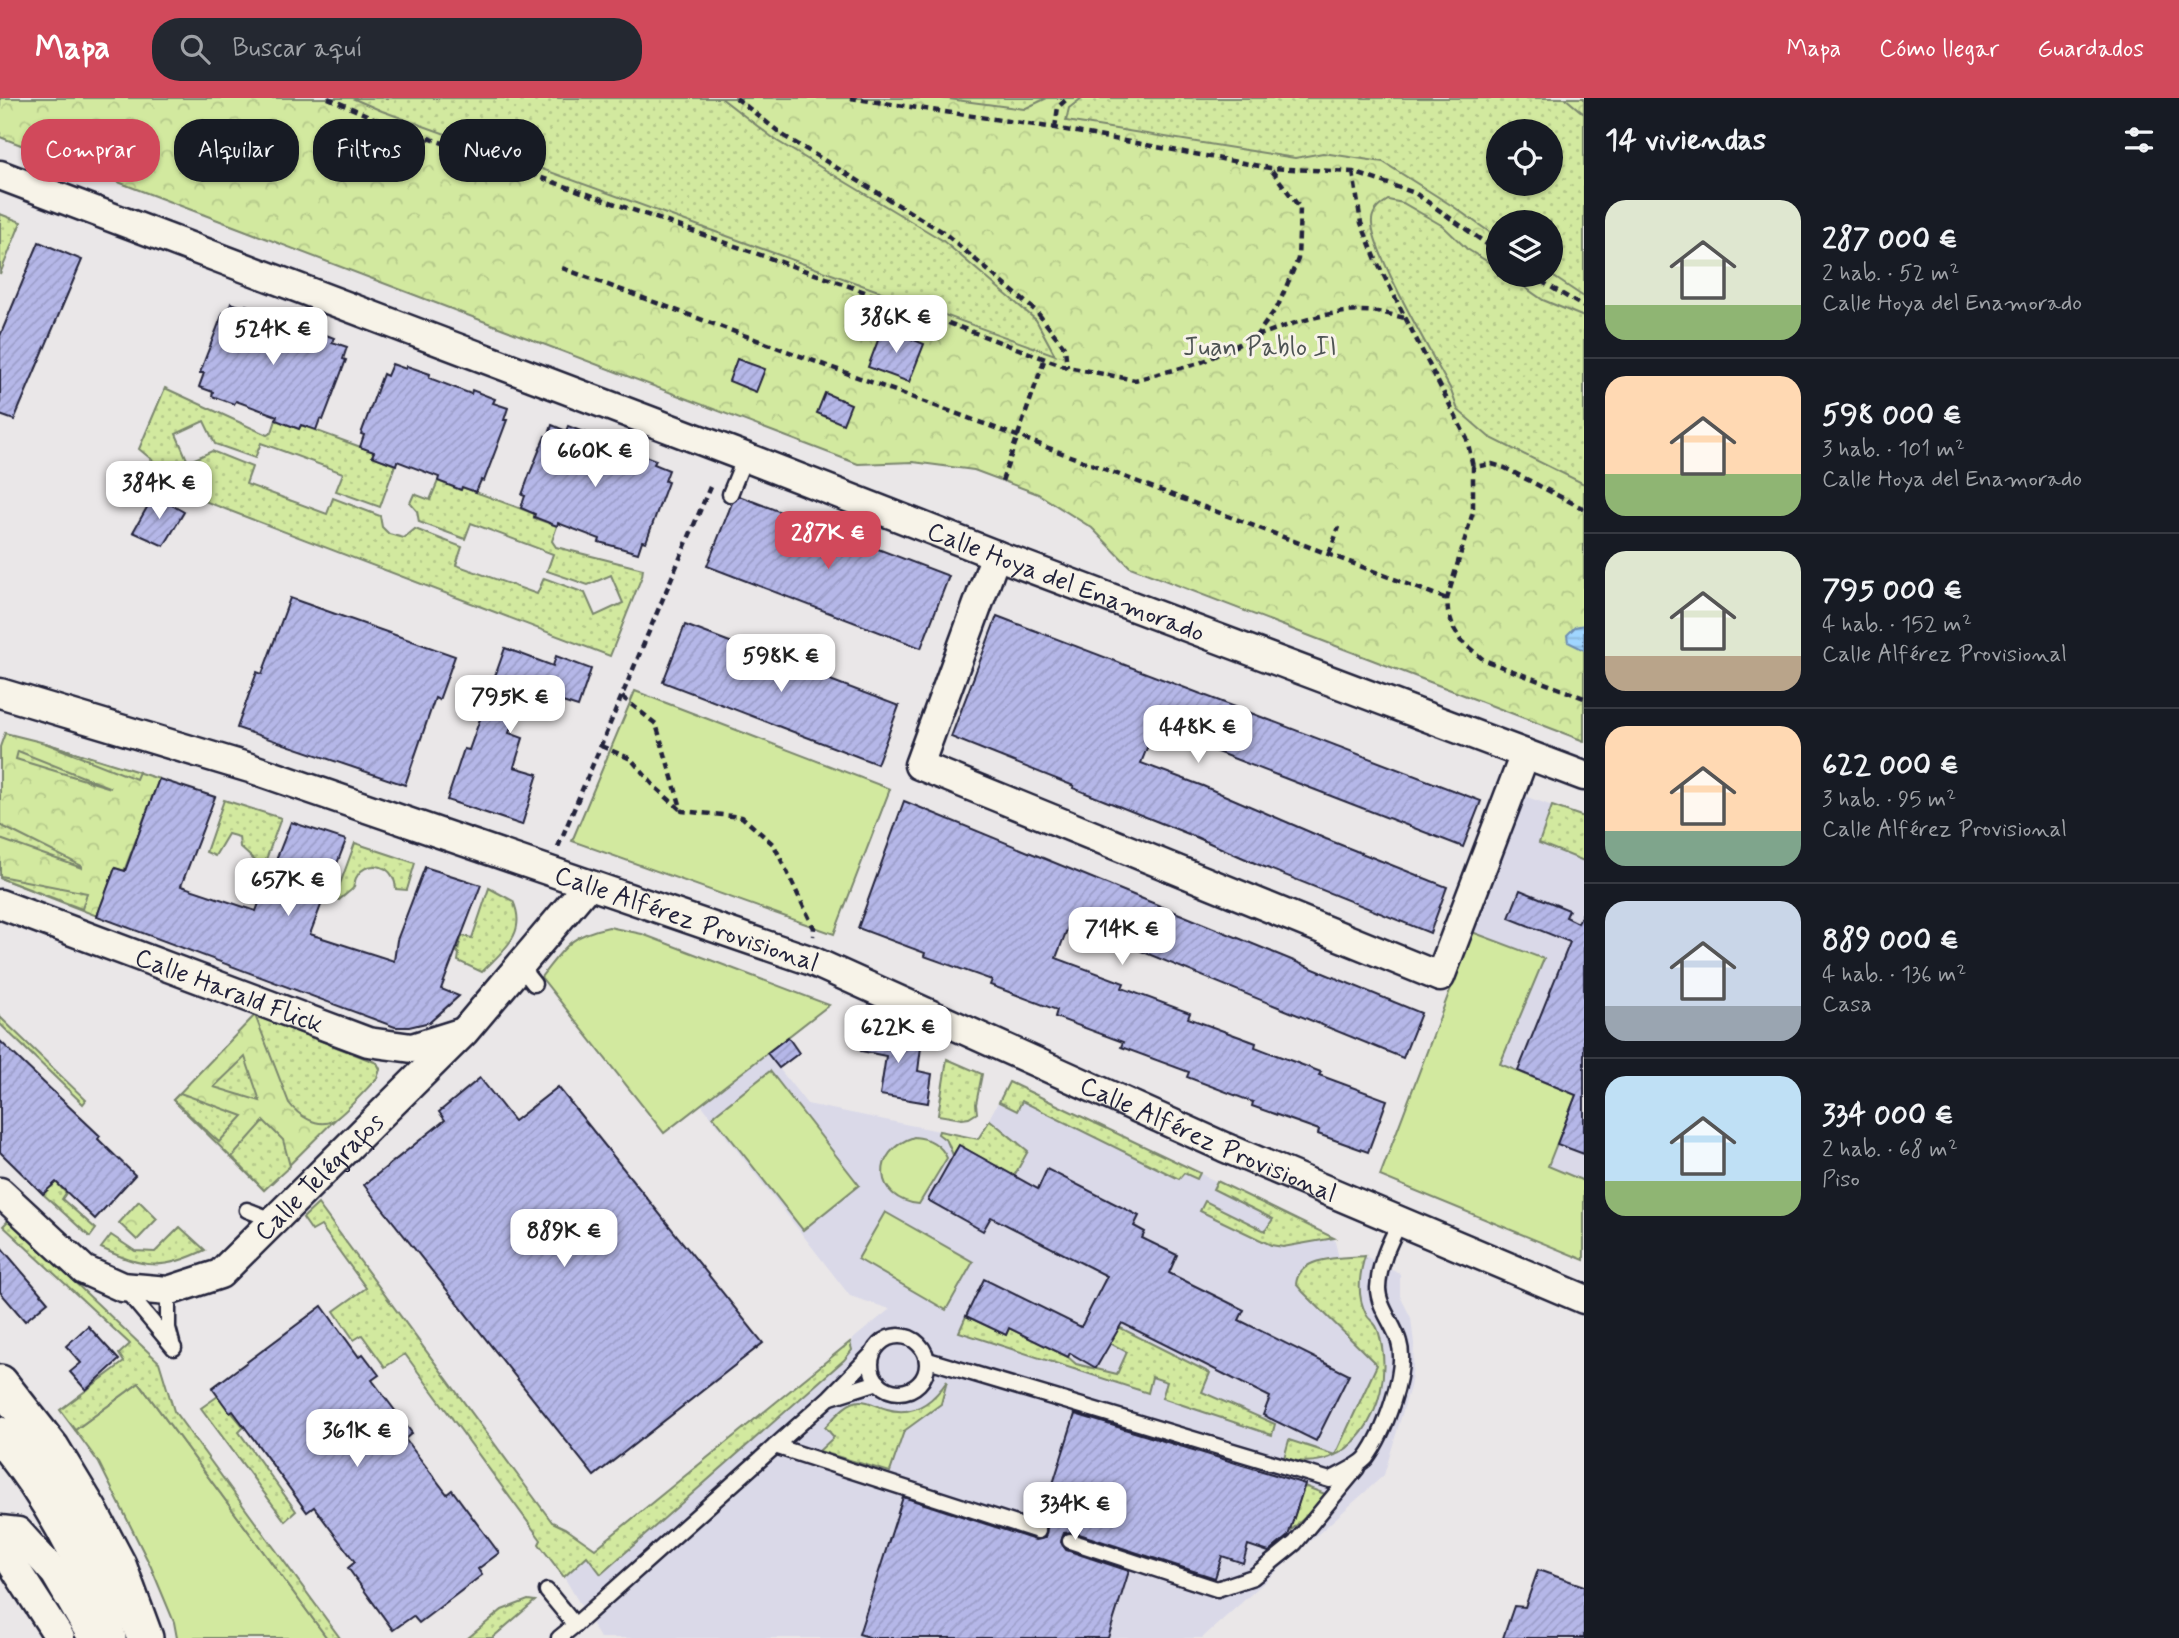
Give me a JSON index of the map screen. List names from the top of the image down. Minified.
{"streets":{"street":["Calle Hoya del Enamorado","Calle Alférez Provisional","Calle Harald Flick","Calle Telégrafos"]},"crossings":[["Calle Alférez Provisional","Calle Telégrafos"],["Calle Harald Flick","Calle Telégrafos"]],"parks":["Juan Pablo II"],"page":{"header":"Mapa","search":"Buscar aquí","nav":["Mapa","Cómo llegar","Guardados"],"heading":"14 viviendas","chip":["Comprar","Alquilar","Filtros","Nuevo"],"list":[{"name":"287 000 €","note":"2 hab. · 52 m² · Calle Hoya del Enamorado"},{"name":"598 000 €","note":"3 hab. · 101 m² · Calle Hoya del Enamorado"},{"name":"795 000 €","note":"4 hab. · 152 m² · Calle Alférez Provisional"},{"name":"622 000 €","note":"3 hab. · 95 m² · Calle Alférez Provisional"},{"name":"889 000 €","note":"4 hab. · 136 m² · Casa"},{"name":"334 000 €","note":"2 hab. · 68 m² · Piso"}],"price":["386K €","524K €","660K €","384K €","287K €","598K €","795K €","448K €","657K €","714K €","622K €","889K €","361K €","334K €"]}}
